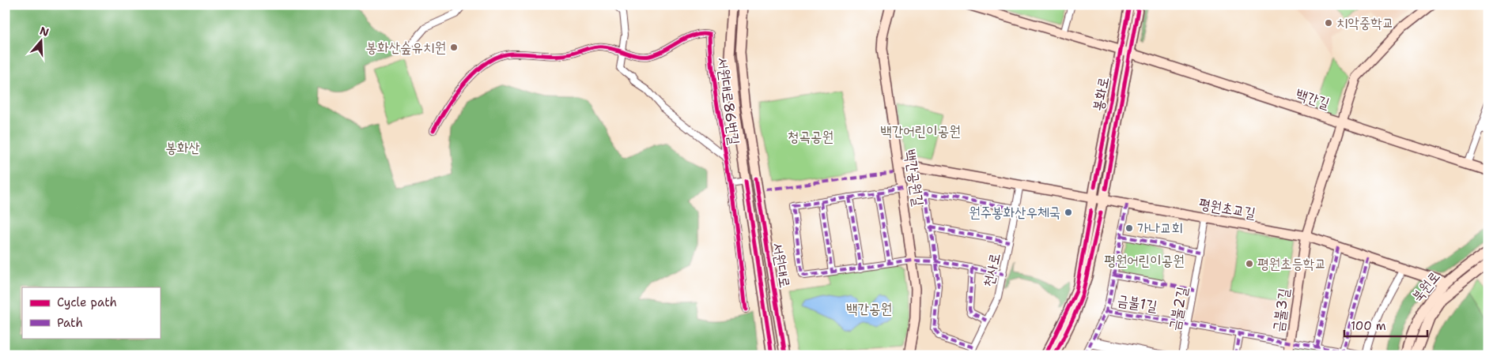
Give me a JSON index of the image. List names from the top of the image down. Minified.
{"streets":{"street":["봉화로","백간길","서원대로86번길","백간공원길","평원초교길","서원대로","천사로","북원로","금불1길","금불2길","금불3길"]},"crossings":[["봉화로","백간길"],["봉화로","평원초교길"],["백간길","금불3길"],["평원초교길","북원로"],["평원초교길","금불1길"],["평원초교길","금불2길"],["평원초교길","금불3길"],["금불1길","금불2길"],["금불1길","금불3길"],["금불2길","금불3길"]],"parks":["백간어린이공원","청곡공원","봉화산","평원어린이공원","백간공원"],"places":["치악중학교","봉화산숲유치원","원주봉화산우체국","가나교회","평원초등학교"],"legend":["Cycle path","Path"],"scale_bar":"100 m","north":"top"}
